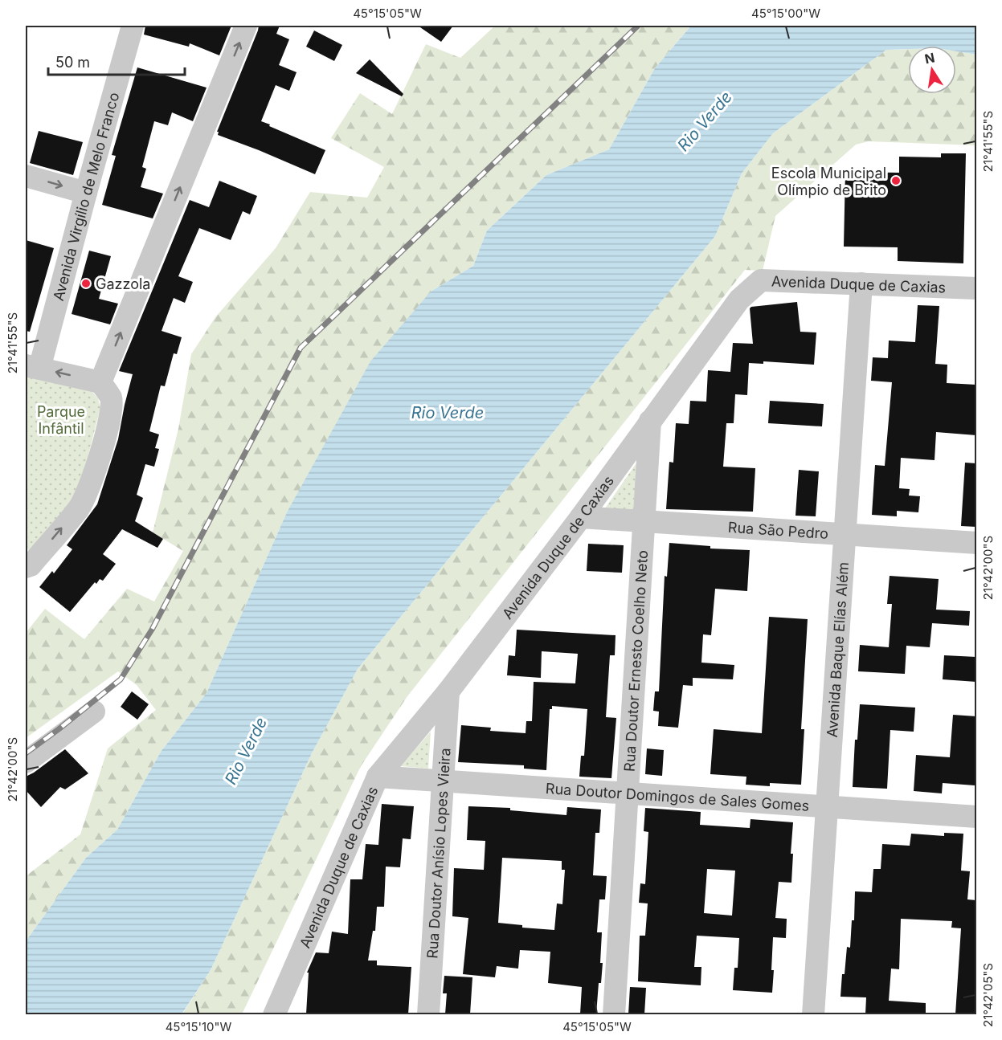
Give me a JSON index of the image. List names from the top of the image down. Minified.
{"streets":{"street":["Avenida Virgílio de Melo Franco","Avenida Duque de Caxias","Rua São Pedro","Avenida Baque Elías Além","Rua Doutor Ernesto Coelho Neto","Rua Doutor Domingos de Sales Gomes","Rua Doutor Anísio Lopes Vieira"]},"crossings":[["Avenida Duque de Caxias","Rua São Pedro"],["Avenida Duque de Caxias","Avenida Baque Elías Além"],["Avenida Duque de Caxias","Rua Doutor Ernesto Coelho Neto"],["Avenida Duque de Caxias","Rua Doutor Domingos de Sales Gomes"],["Avenida Duque de Caxias","Rua Doutor Anísio Lopes Vieira"],["Rua São Pedro","Avenida Baque Elías Além"],["Rua São Pedro","Rua Doutor Ernesto Coelho Neto"],["Avenida Baque Elías Além","Rua Doutor Domingos de Sales Gomes"],["Rua Doutor Ernesto Coelho Neto","Rua Doutor Domingos de Sales Gomes"],["Rua Doutor Domingos de Sales Gomes","Rua Doutor Anísio Lopes Vieira"]],"water":["Rio Verde"],"parks":["Parque Infântil"],"places":["Escola Municipal Olímpio de Brito","Gazzola"],"scale_bar":"50 m","north":"top","coordinates":["45°15'05\"W","45°15'00\"W","21°41'55\"S","21°42'00\"S","21°42'05\"S","45°15'10\"W"]}
